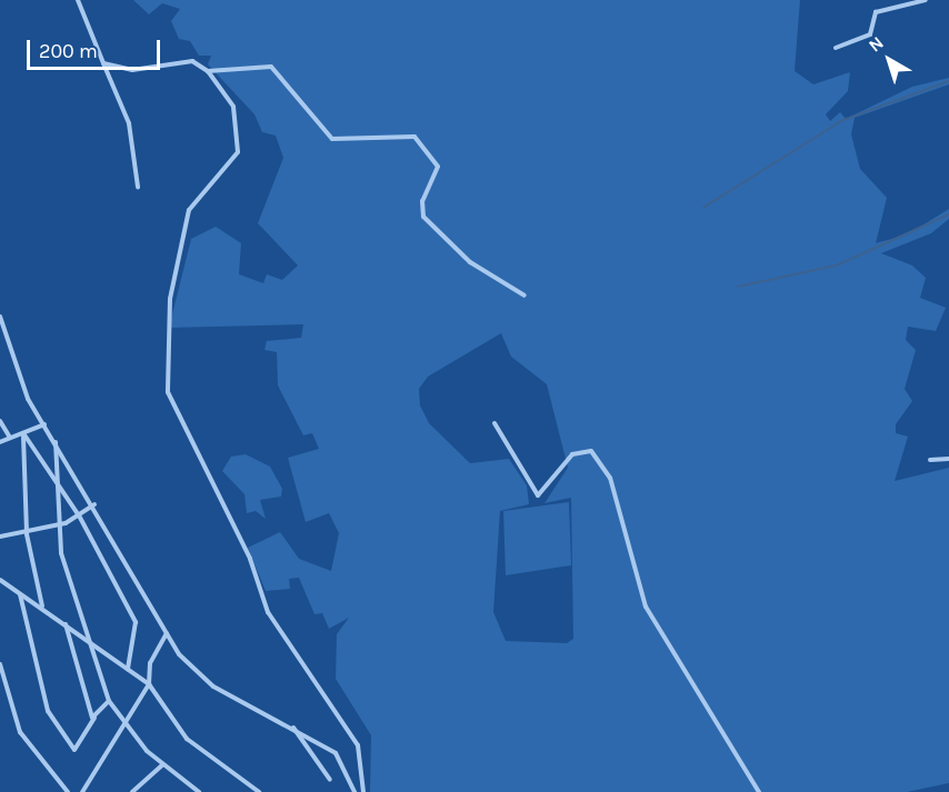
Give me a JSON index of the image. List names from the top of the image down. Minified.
{"scale_bar":"200 m","north":"top left"}
